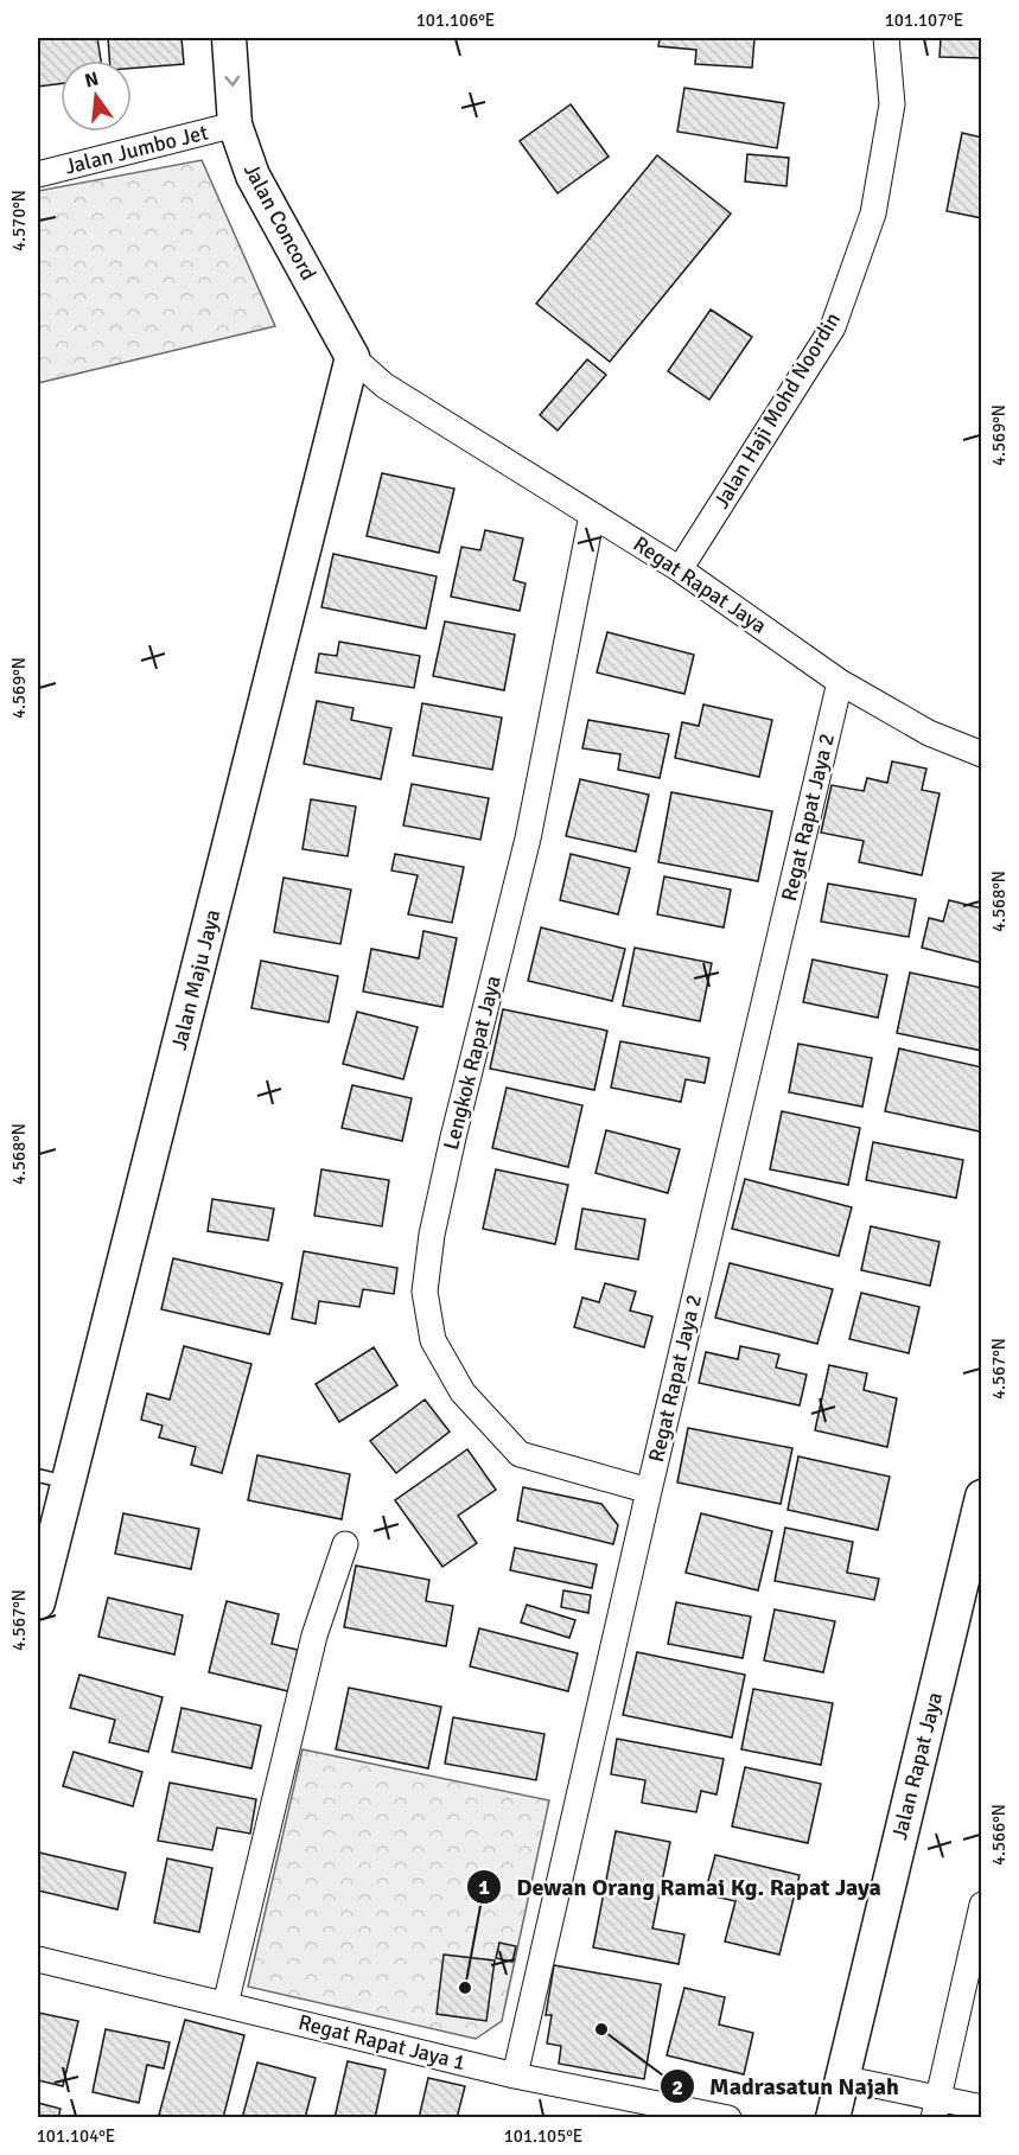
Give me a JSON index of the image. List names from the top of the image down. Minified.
{"streets":{"street":["Jalan Jumbo Jet","Jalan Concord","Jalan Haji Mohd Noordin","Regat Rapat Jaya","Regat Rapat Jaya 2","Jalan Maju Jaya","Lengkok Rapat Jaya","Jalan Rapat Jaya","Regat Rapat Jaya 1"]},"crossings":[["Jalan Jumbo Jet","Jalan Concord"],["Jalan Concord","Regat Rapat Jaya"],["Jalan Concord","Jalan Maju Jaya"],["Jalan Haji Mohd Noordin","Regat Rapat Jaya"],["Regat Rapat Jaya","Regat Rapat Jaya 2"],["Regat Rapat Jaya","Jalan Maju Jaya"],["Regat Rapat Jaya","Lengkok Rapat Jaya"],["Regat Rapat Jaya 2","Lengkok Rapat Jaya"],["Regat Rapat Jaya 2","Regat Rapat Jaya 1"]],"places":["Dewan Orang Ramai Kg. Rapat Jaya","Madrasatun Najah"],"north":"top","coordinates":["101.106°E","101.107°E","4.570°N","4.569°N","4.568°N","4.567°N","4.566°N","101.104°E","101.105°E"]}
